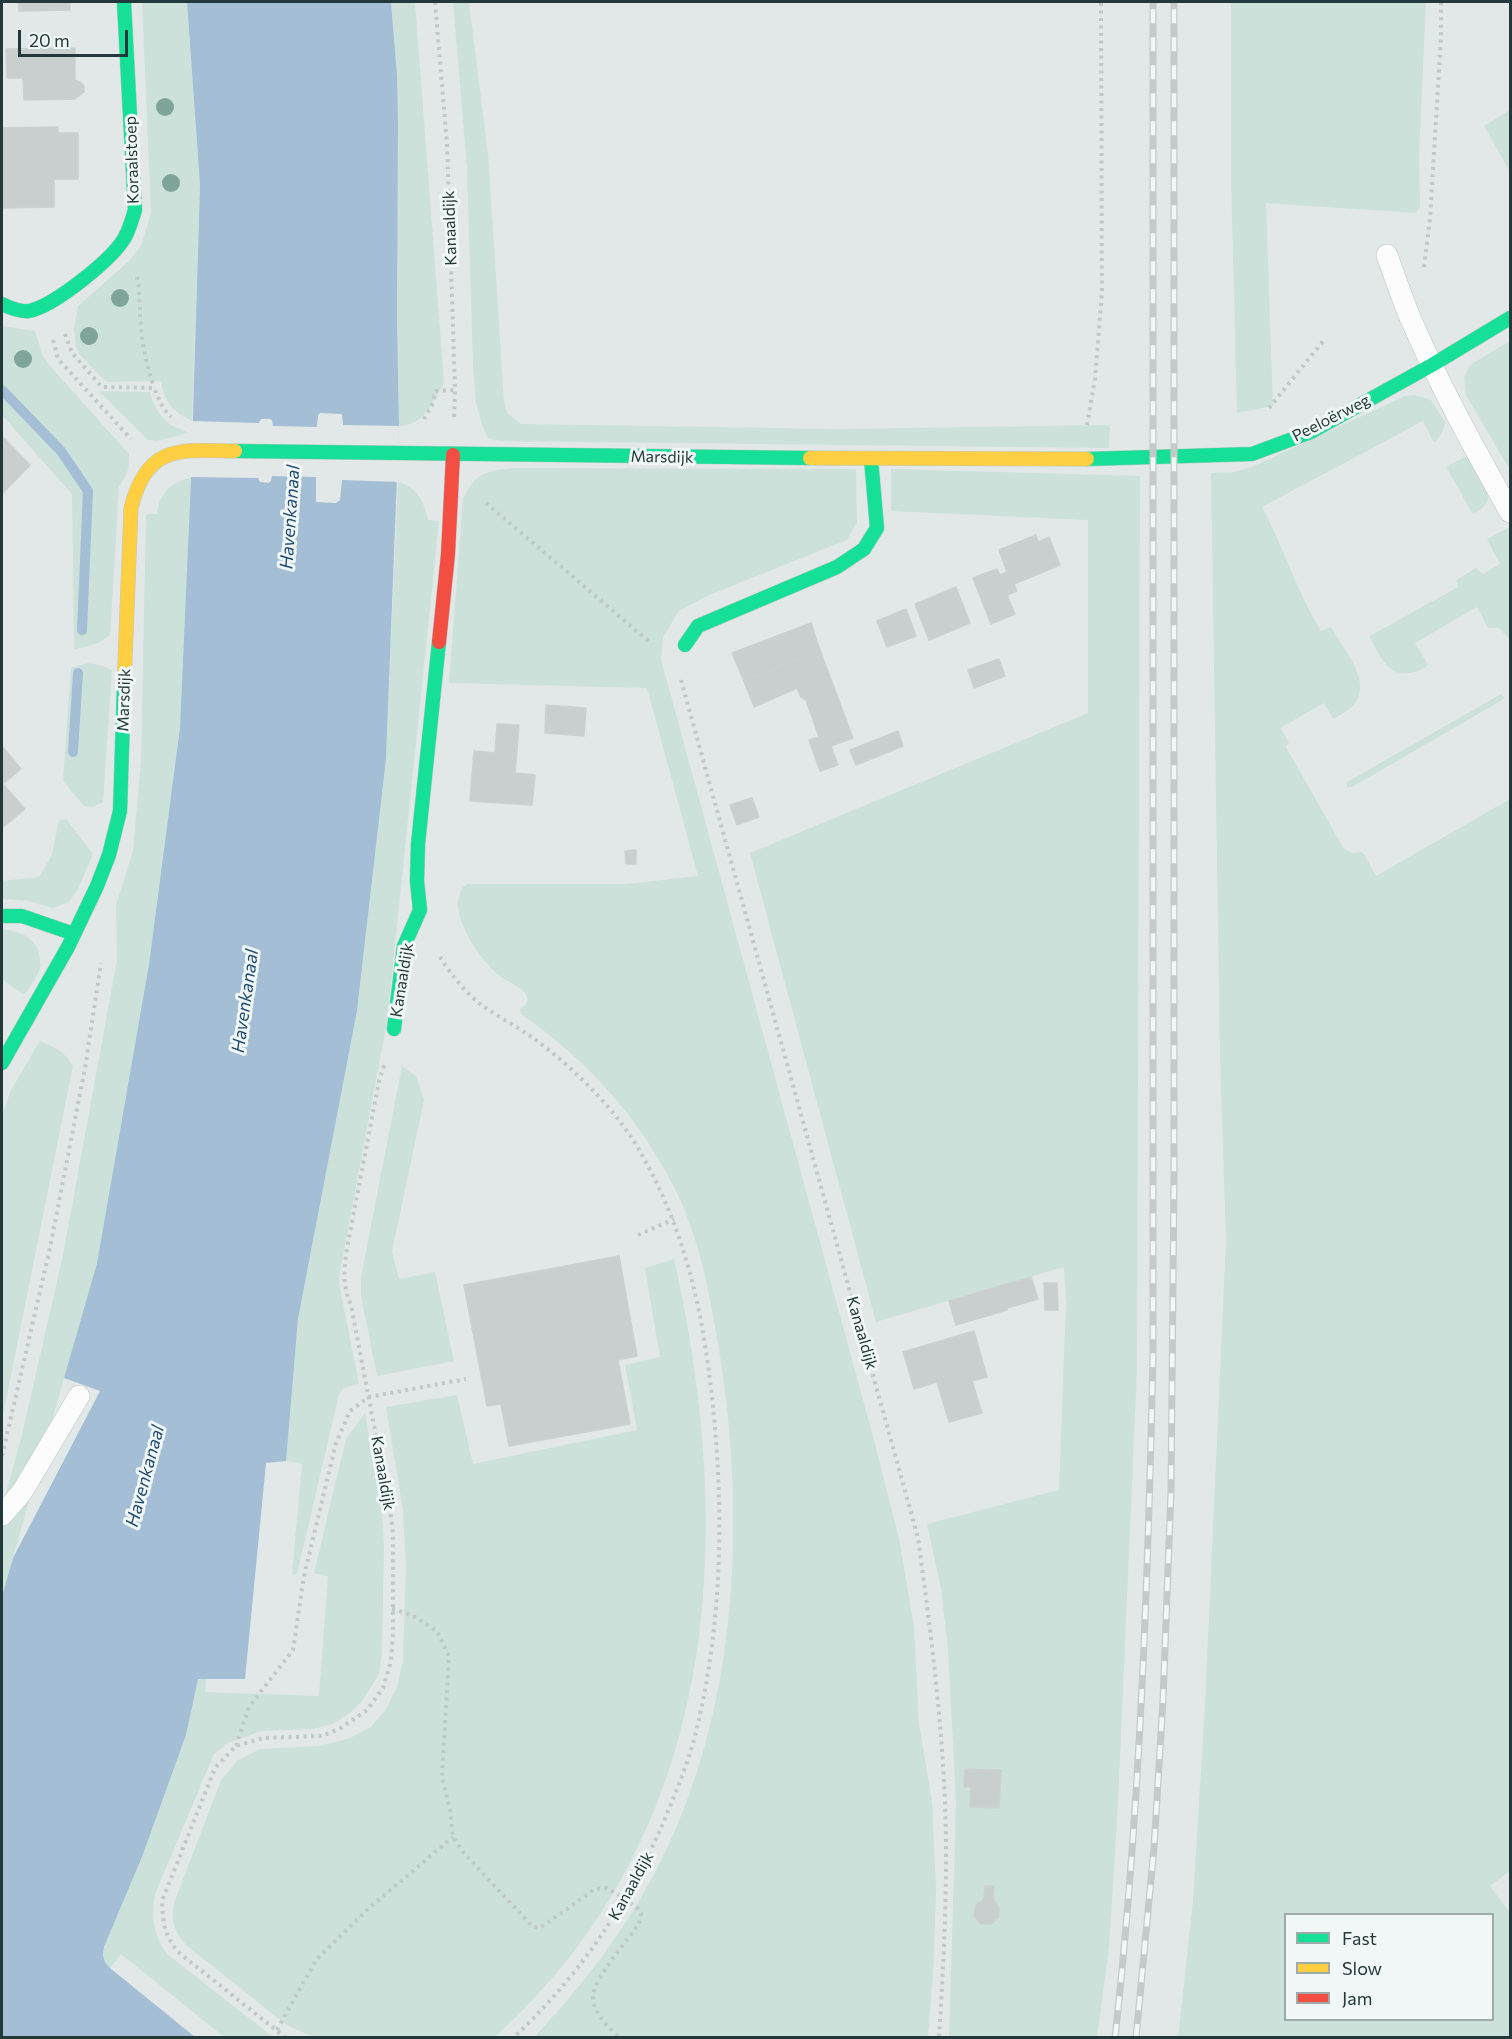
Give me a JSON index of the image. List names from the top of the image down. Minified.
{"streets":{"street":["Koraalstoep","Kanaaldijk","Peeloërweg","Marsdijk"]},"crossings":[["Kanaaldijk","Marsdijk"],["Peeloërweg","Marsdijk"]],"water":["Havenkanaal"],"legend":["Fast","Slow","Jam"],"scale_bar":"20 m"}
